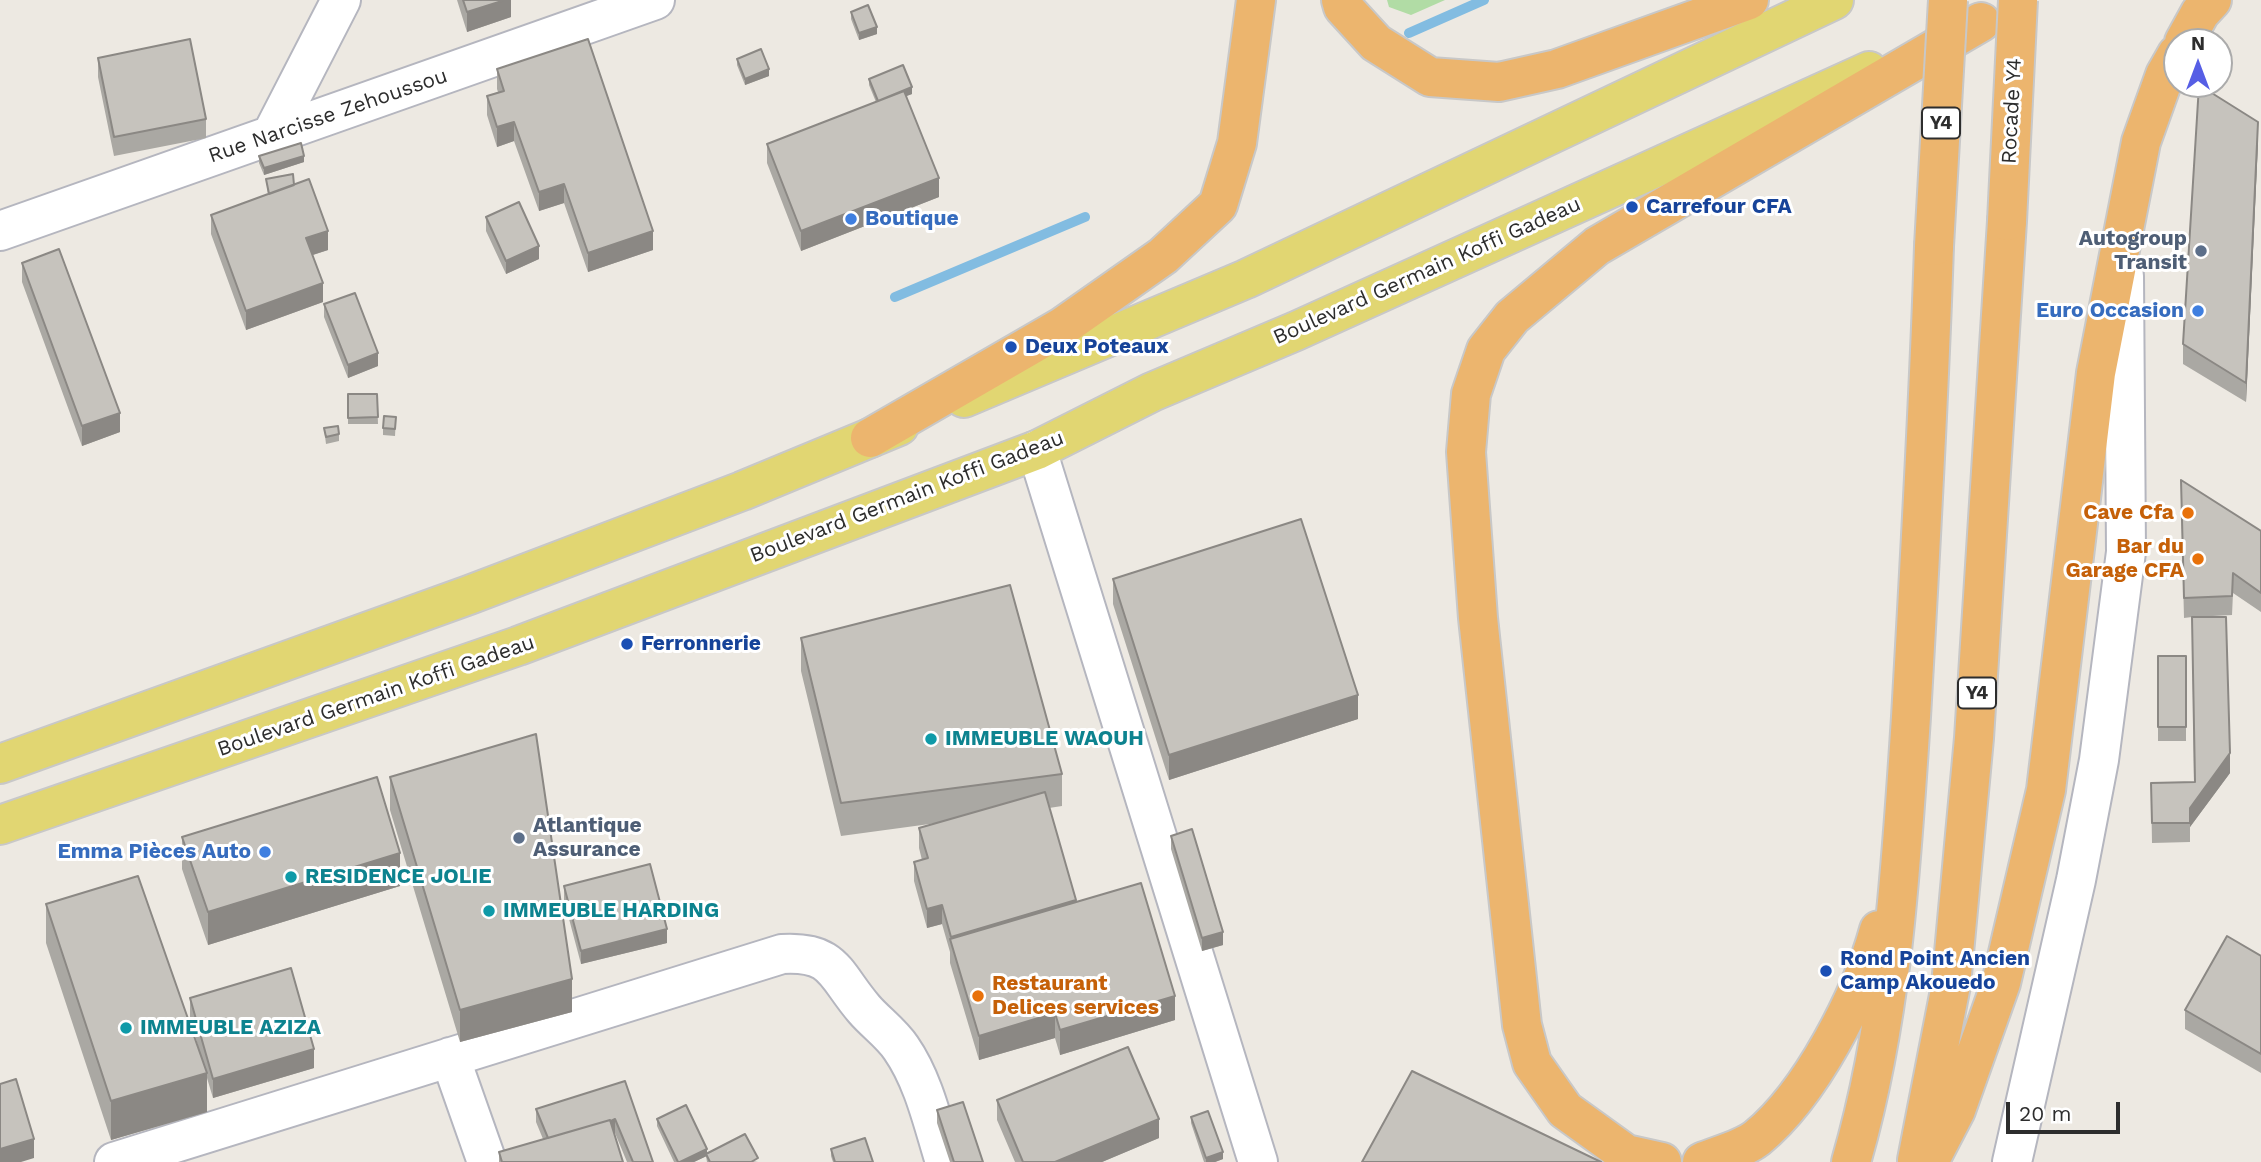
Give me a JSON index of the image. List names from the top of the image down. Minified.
{"streets":{"highway":["Rocade Y4","Y4"],"main road":["Boulevard Germain Koffi Gadeau"],"street":["Rue Narcisse Zehoussou"]},"places":["Carrefour CFA","Boutique","Autogroup Transit","Euro Occasion","Deux Poteaux","Cave Cfa","Bar du Garage CFA","Ferronnerie","IMMEUBLE WAOUH","Atlantique Assurance","Emma Pièces Auto","RESIDENCE JOLIE","IMMEUBLE HARDING","Rond Point Ancien Camp Akouedo","Restaurant Delices services","IMMEUBLE AZIZA"],"scale_bar":"20 m","north":"top"}
